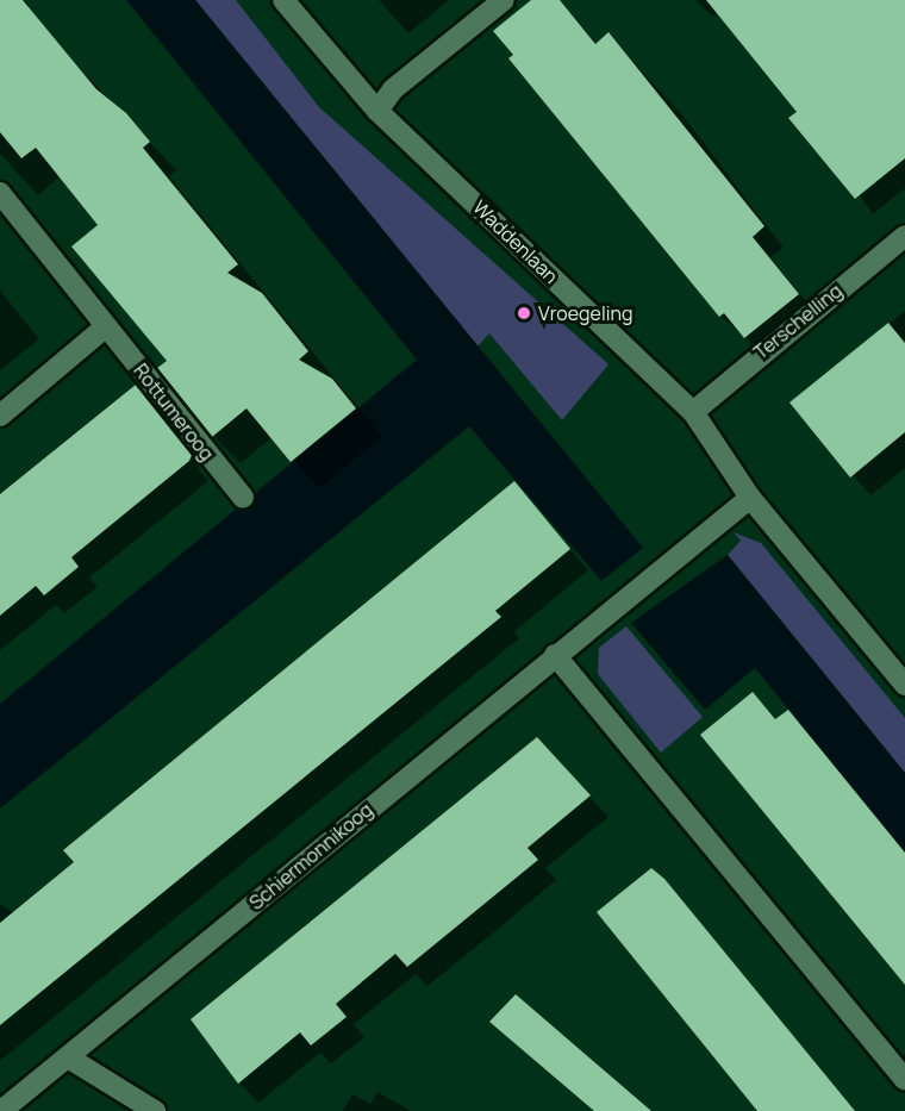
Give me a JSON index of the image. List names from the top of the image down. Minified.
{"streets":{"street":["Waddenlaan","Terschelling","Rottumeroog","Schiermonnikoog"]},"crossings":[["Waddenlaan","Terschelling"],["Waddenlaan","Schiermonnikoog"]],"places":["Vroegeling"]}
